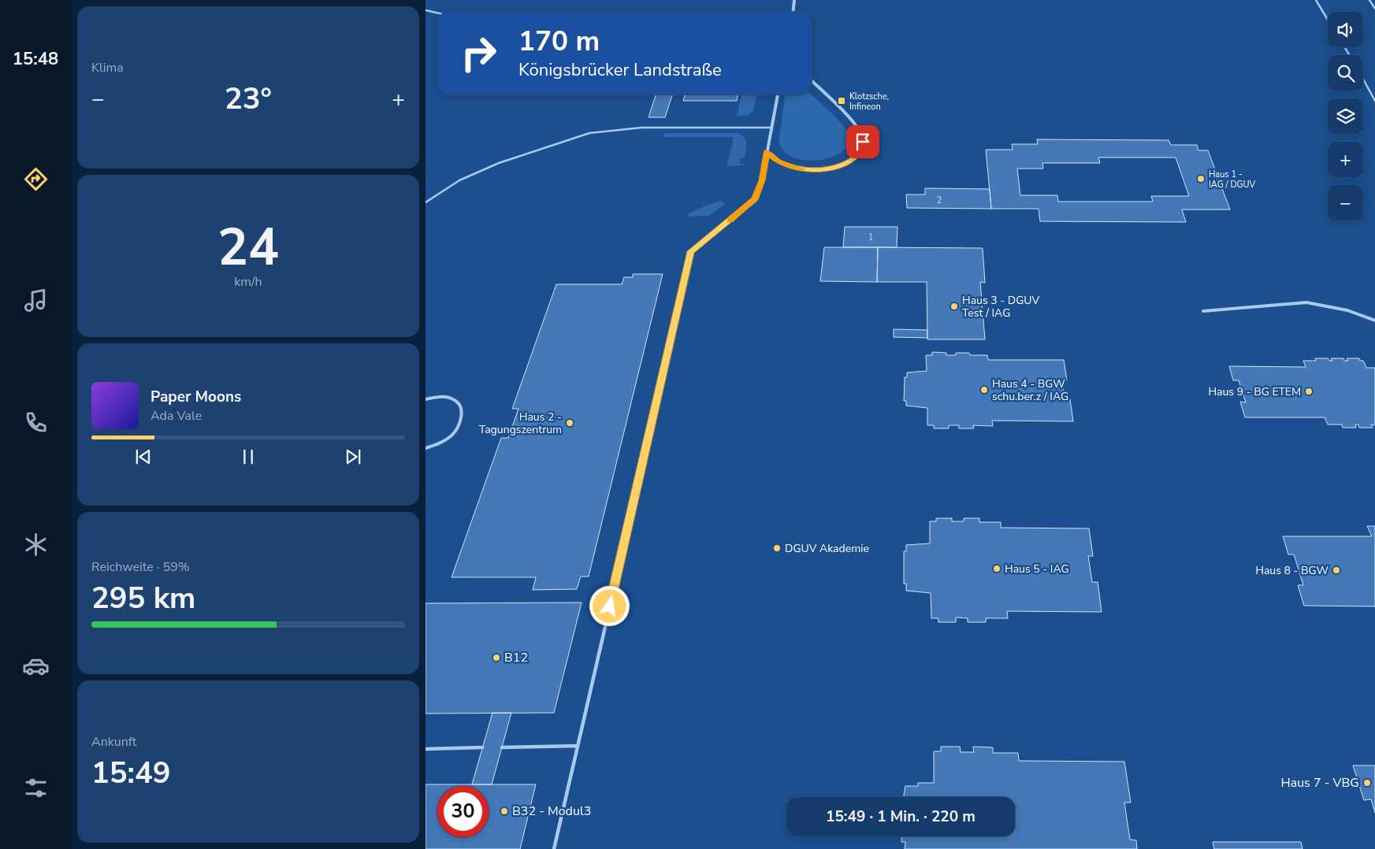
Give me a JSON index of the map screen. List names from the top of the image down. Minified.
{"places":{"transit":["Klotzsche, Infineon"],"other":["Haus 1 - IAG / DGUV","Haus 3 - DGUV Test / IAG","Haus 4 - BGW schu.ber.z / IAG","Haus 9 - BG ETEM","Haus 2 - Tagungszentrum","DGUV Akademie","Haus 5 - IAG","Haus 8 - BGW","B12","Haus 7 - VBG","B32 - Modul3"]},"house_numbers":["2","1"],"page":{"tabs":"15:48","tile":["Klima",["24","km/h"],["Reichweite · 59%","295 km"],["Ankunft","15:49"]],"map_buttons":["+","−"],"turn":["170 m","Königsbrücker Landstraße"],"heat":["−","23°","+"],"song":["Paper Moons","Ada Vale"],"limit":"30","trip":"15:49 · 1 Min. · 220 m"}}
